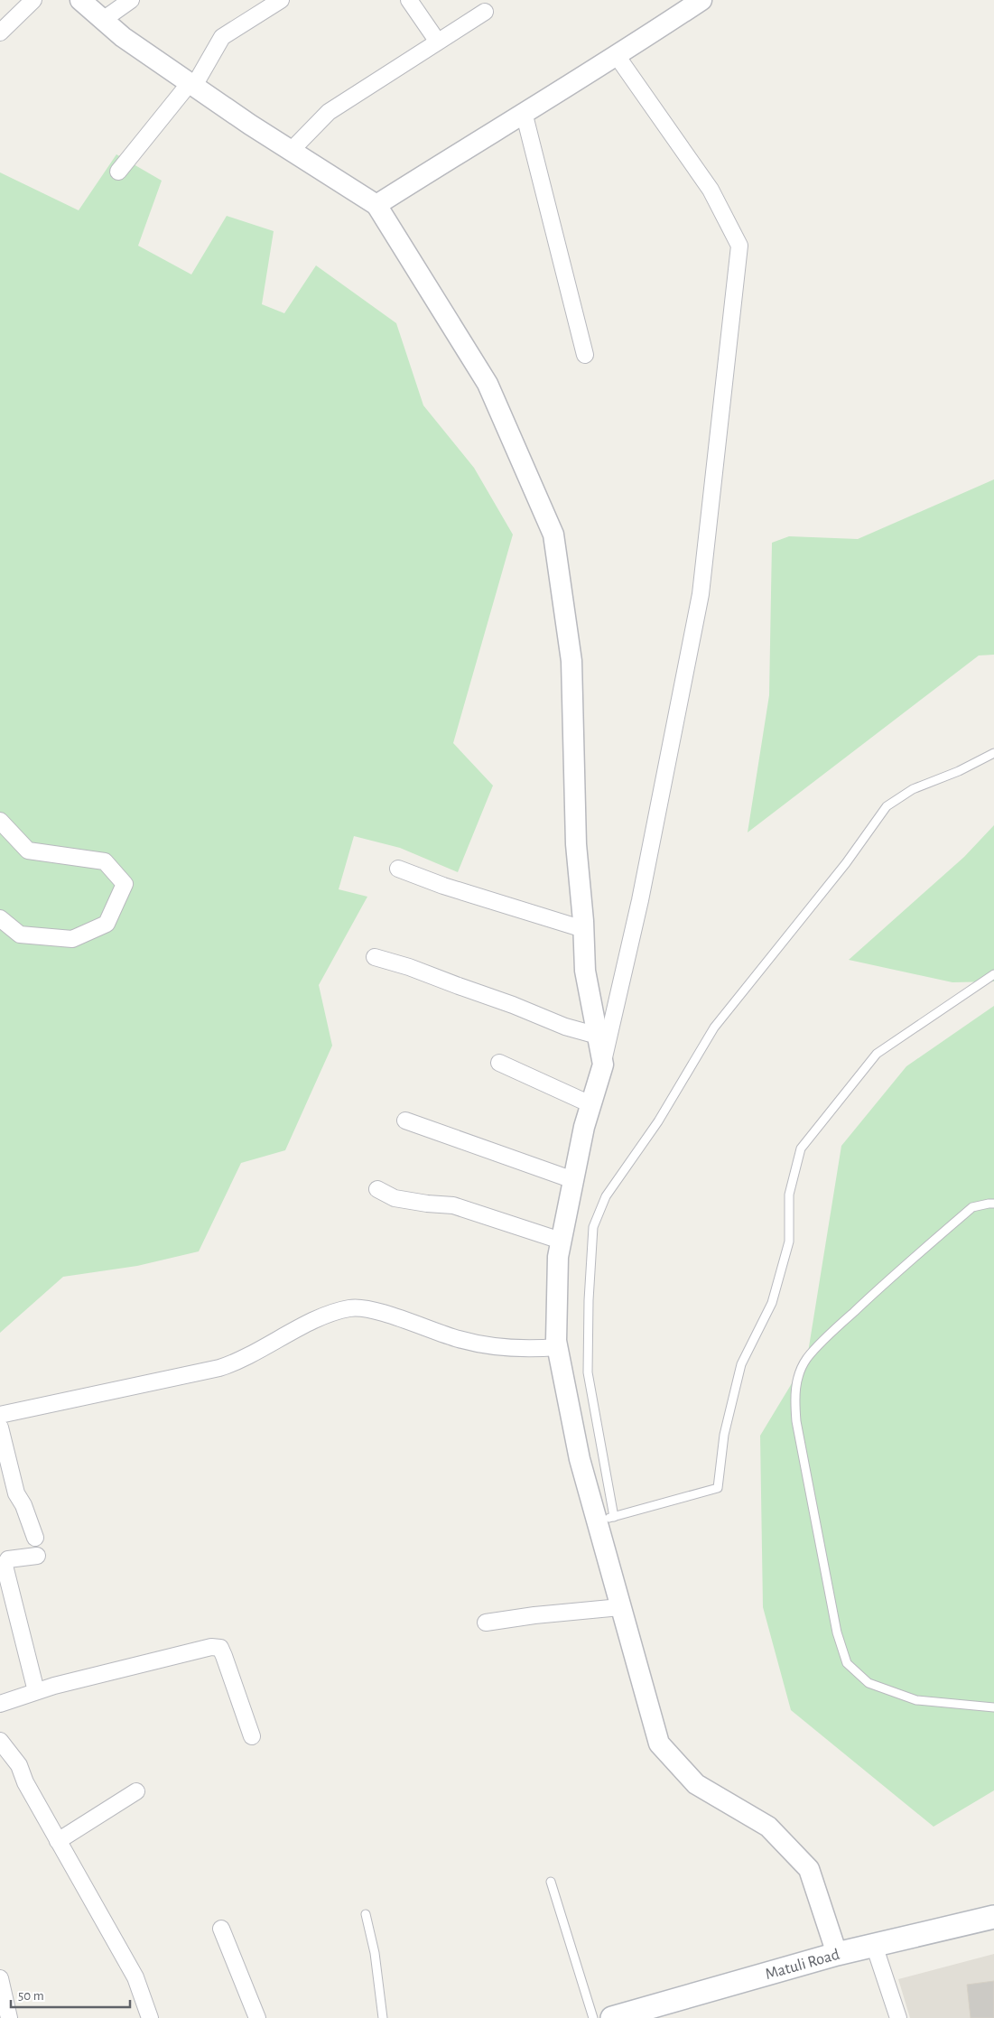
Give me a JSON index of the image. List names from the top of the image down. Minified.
{"streets":{"main road":["Matuli Road"]},"scale_bar":"50 m"}
